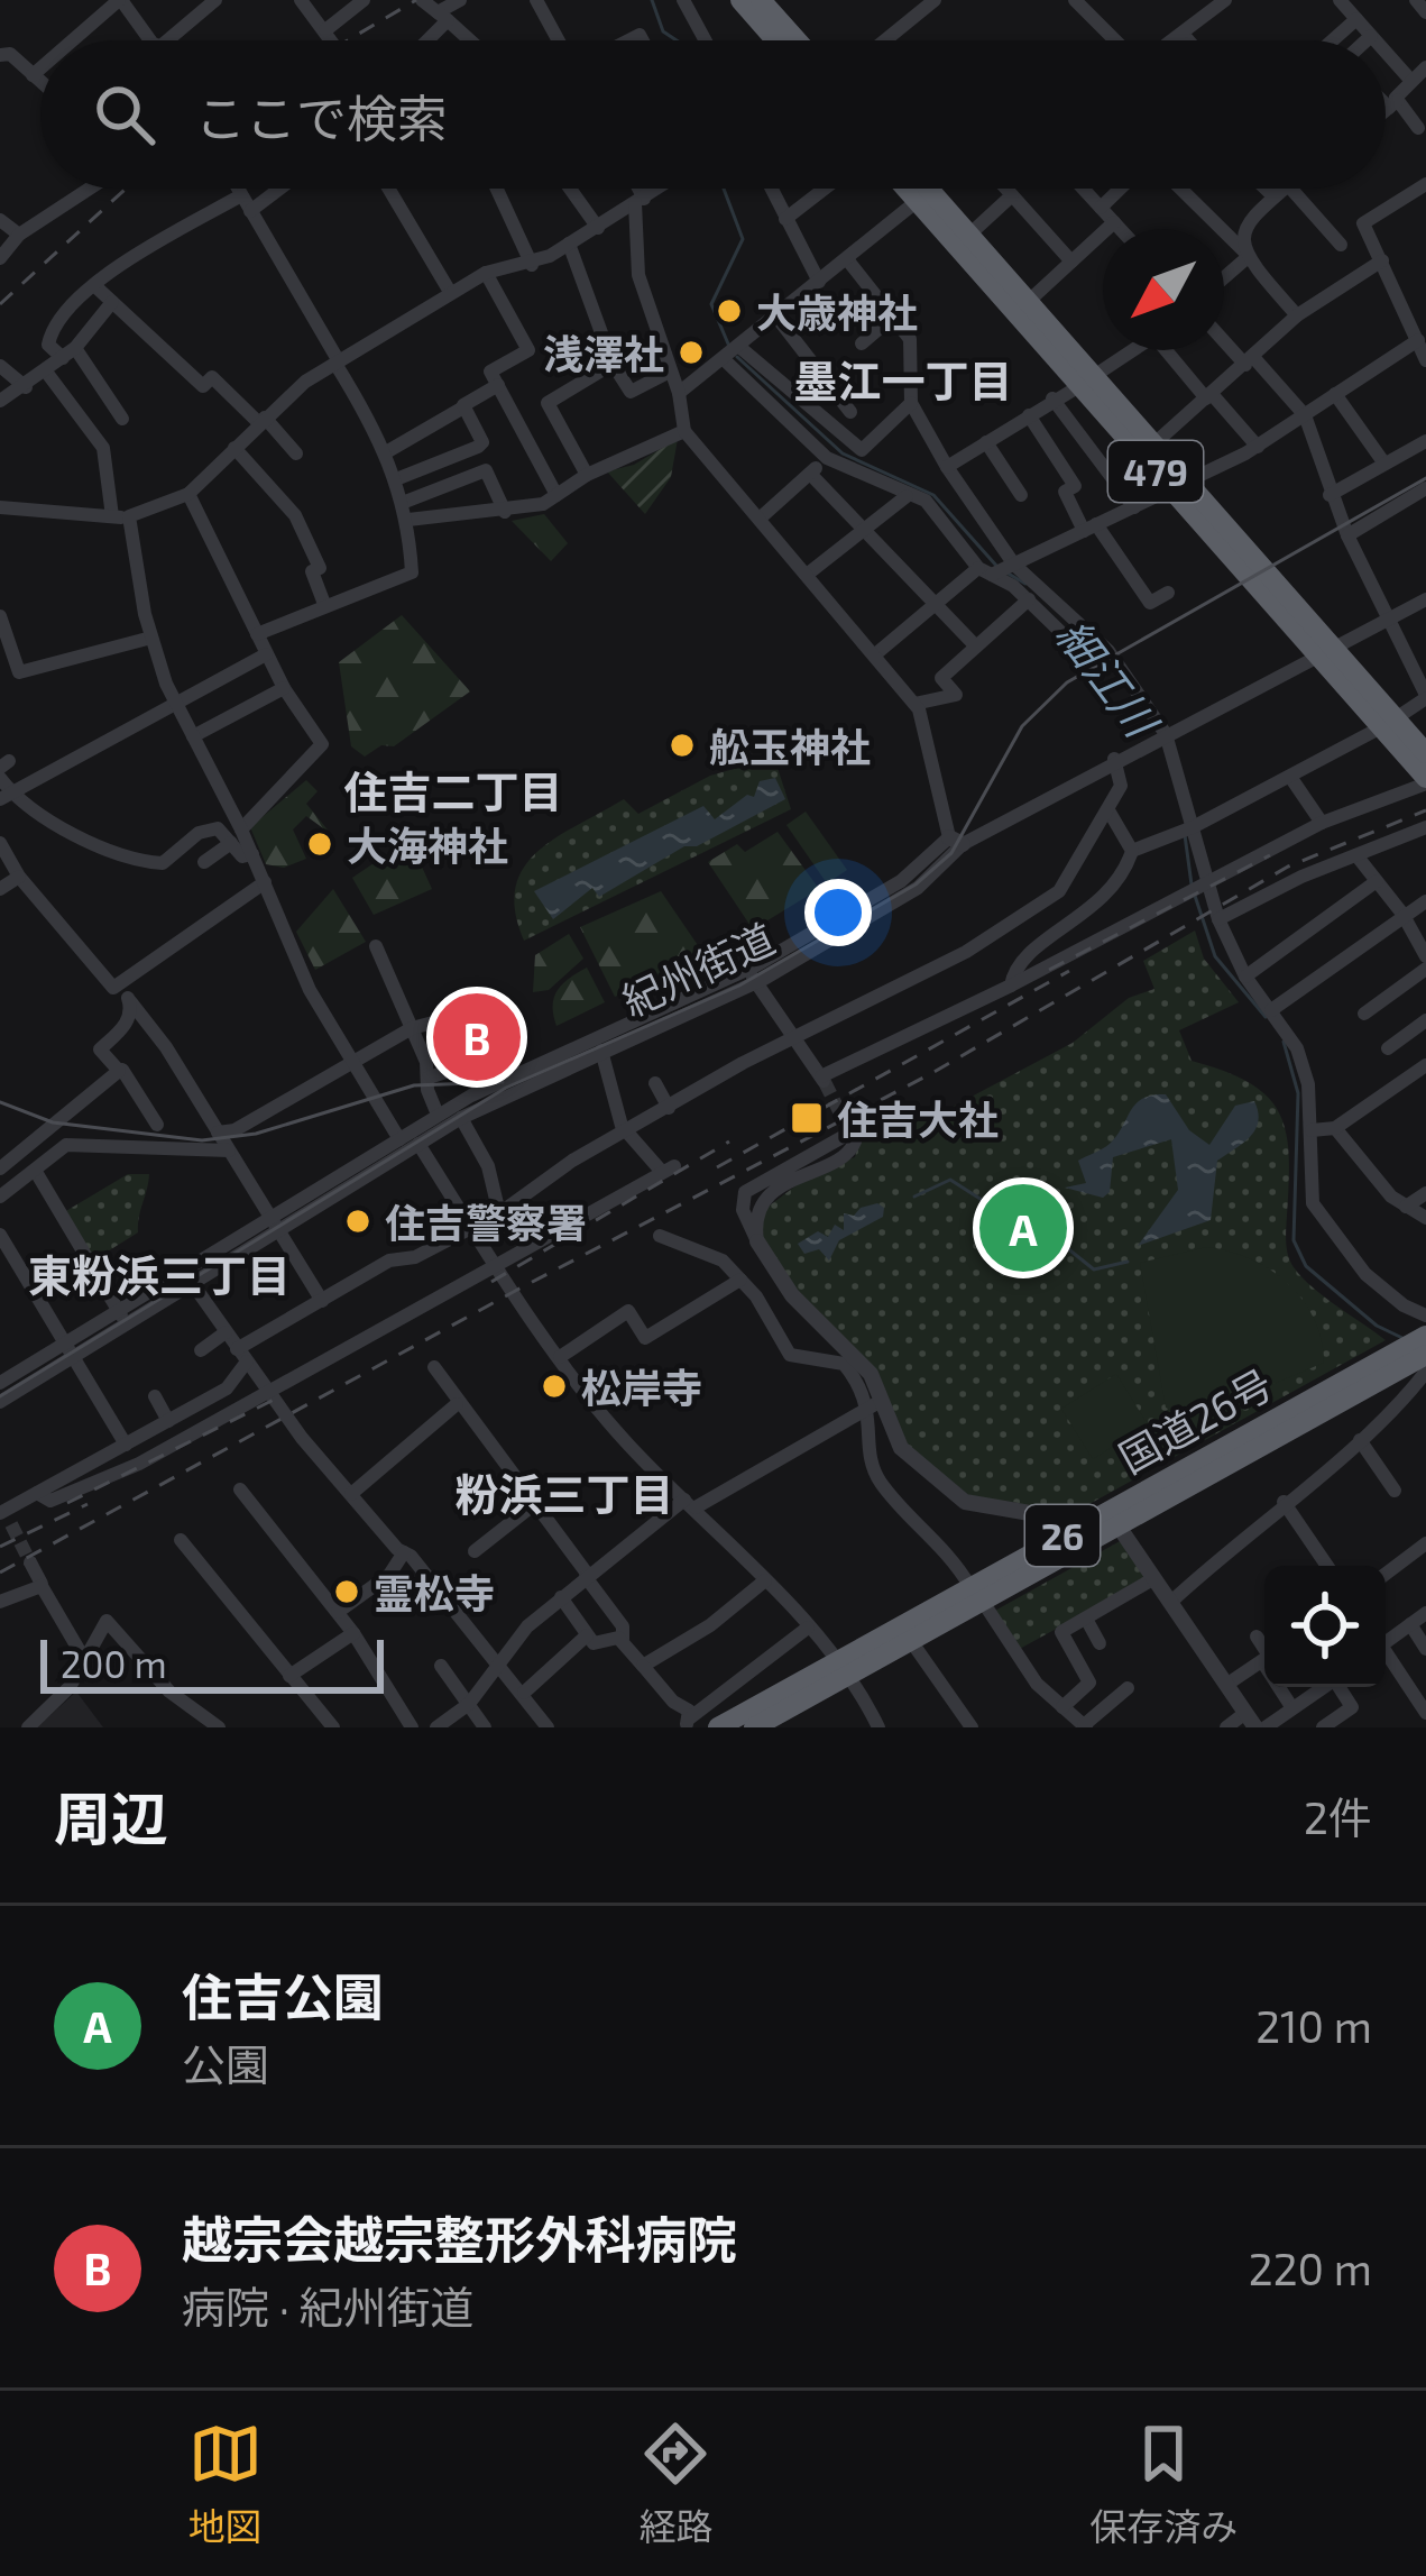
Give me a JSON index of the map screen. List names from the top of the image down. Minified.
{"streets":{"highway":["479","国道26号","26"],"street":["紀州街道"]},"crossings":[["479","紀州街道"]],"districts":["墨江一丁目","住吉二丁目","東粉浜三丁目","粉浜三丁目"],"water":["細江川"],"places":{"other":["大歳神社","浅澤社","舩玉神社","大海神社","住吉警察署","松岸寺","霊松寺"],"transit":["住吉大社"]},"scale_bar":"200 m","north":"bottom left","page":{"search":"ここで検索","pins":["B","A"],"scale":"200 m","heading":["周辺","2件"],"list":[{"mark":"A","name":"住吉公園","note":"公園","value":"210 m"},{"mark":"B","name":"越宗会越宗整形外科病院","note":"病院 · 紀州街道","value":"220 m"}],"nav":["地図","経路","保存済み"]}}
